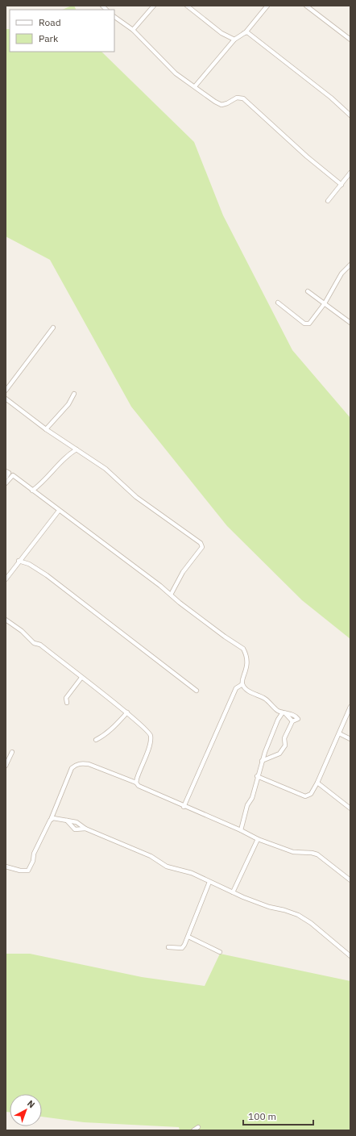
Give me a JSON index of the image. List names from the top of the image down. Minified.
{"legend":["Road","Park"],"scale_bar":"100 m","north":"top right"}
